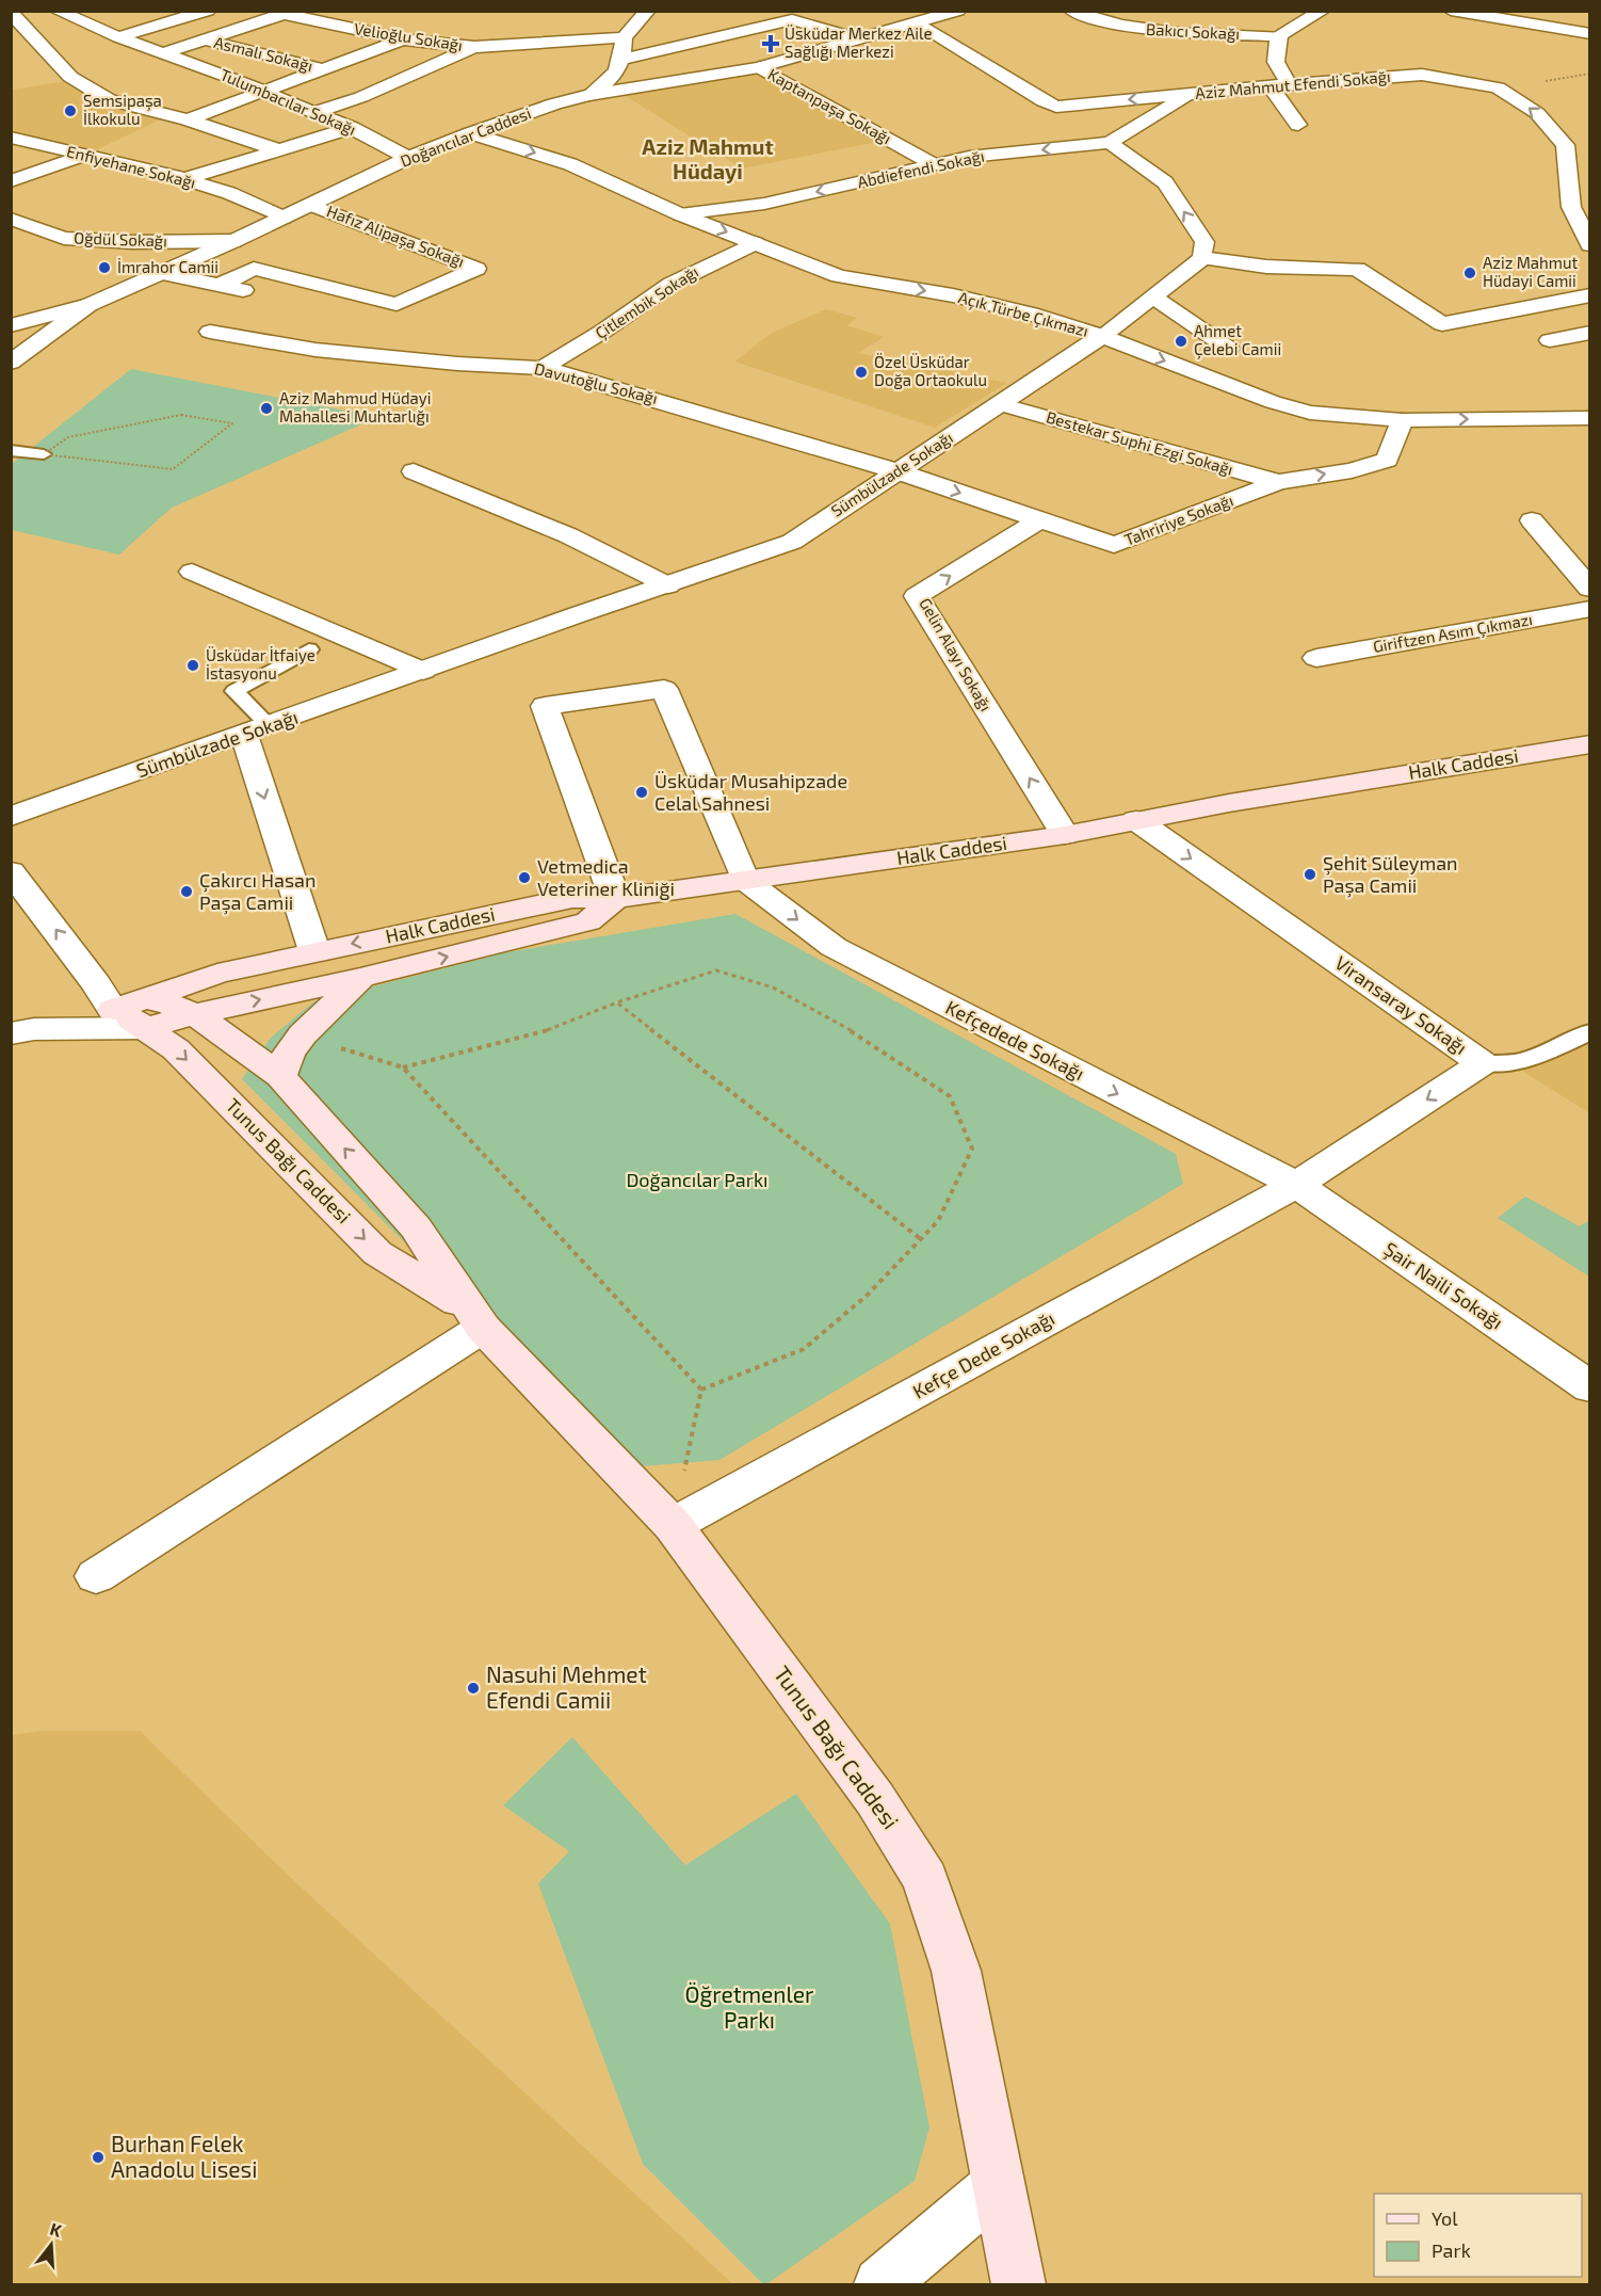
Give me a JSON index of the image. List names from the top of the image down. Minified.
{"streets":{"main road":["Halk Caddesi","Tunus Bağı Caddesi"],"street":["Bakıcı Sokağı","Velioğlu Sokağı","Asmalı Sokağı","Aziz Mahmut Efendi Sokağı","Tulumbacılar Sokağı","Kaptanpaşa Sokağı","Doğancılar Caddesi","Enfiyehane Sokağı","Abdiefendi Sokağı","Hafız Alipaşa Sokağı","Oğdül Sokağı","Çitlembik Sokağı","Açık Türbe Çıkmazı","Davutoğlu Sokağı","Bestekar Suphi Ezgi Sokağı","Sümbülzade Sokağı","Tahririye Sokağı","Giriftzen Asım Çıkmazı","Gelin Alayı Sokağı","Viransaray Sokağı","Kefçedede Sokağı","Şair Naili Sokağı","Kefçe Dede Sokağı"]},"crossings":[["Velioğlu Sokağı","Asmalı Sokağı"],["Velioğlu Sokağı","Tulumbacılar Sokağı"],["Aziz Mahmut Efendi Sokağı","Doğancılar Caddesi"],["Aziz Mahmut Efendi Sokağı","Abdiefendi Sokağı"],["Tulumbacılar Sokağı","Doğancılar Caddesi"],["Kaptanpaşa Sokağı","Doğancılar Caddesi"],["Kaptanpaşa Sokağı","Abdiefendi Sokağı"],["Doğancılar Caddesi","Enfiyehane Sokağı"],["Doğancılar Caddesi","Hafız Alipaşa Sokağı"],["Doğancılar Caddesi","Oğdül Sokağı"],["Doğancılar Caddesi","Açık Türbe Çıkmazı"],["Abdiefendi Sokağı","Açık Türbe Çıkmazı"],["Çitlembik Sokağı","Açık Türbe Çıkmazı"],["Çitlembik Sokağı","Davutoğlu Sokağı"],["Açık Türbe Çıkmazı","Sümbülzade Sokağı"],["Açık Türbe Çıkmazı","Tahririye Sokağı"],["Davutoğlu Sokağı","Sümbülzade Sokağı"],["Davutoğlu Sokağı","Tahririye Sokağı"],["Bestekar Suphi Ezgi Sokağı","Sümbülzade Sokağı"],["Bestekar Suphi Ezgi Sokağı","Tahririye Sokağı"],["Sümbülzade Sokağı","Tahririye Sokağı"],["Tahririye Sokağı","Gelin Alayı Sokağı"],["Gelin Alayı Sokağı","Halk Caddesi"],["Halk Caddesi","Viransaray Sokağı"],["Halk Caddesi","Kefçedede Sokağı"],["Halk Caddesi","Tunus Bağı Caddesi"],["Viransaray Sokağı","Kefçedede Sokağı"],["Viransaray Sokağı","Şair Naili Sokağı"],["Viransaray Sokağı","Kefçe Dede Sokağı"],["Kefçedede Sokağı","Şair Naili Sokağı"],["Kefçedede Sokağı","Kefçe Dede Sokağı"],["Tunus Bağı Caddesi","Kefçe Dede Sokağı"],["Şair Naili Sokağı","Kefçe Dede Sokağı"]],"one_way":["Tahririye Sokağı","Kefçedede Sokağı"],"districts":["Aziz Mahmut Hüdayi"],"parks":["Doğancılar Parkı","Öğretmenler Parkı"],"places":{"health":["Üsküdar Merkez Aile Sağlığı Merkezi"],"other":["Semsipaşa İlkokulu","İmrahor Camii","Aziz Mahmut Hüdayi Camii","Ahmet Çelebi Camii","Özel Üsküdar Doğa Ortaokulu","Aziz Mahmud Hüdayi Mahallesi Muhtarlığı","Üsküdar İtfaiye İstasyonu","Üsküdar Musahipzade Celal Sahnesi","Şehit Süleyman Paşa Camii","Vetmedica Veteriner Kliniği","Çakırcı Hasan Paşa Camii","Nasuhi Mehmet Efendi Camii","Burhan Felek Anadolu Lisesi"]},"legend":["Yol","Park"],"north":"top"}
